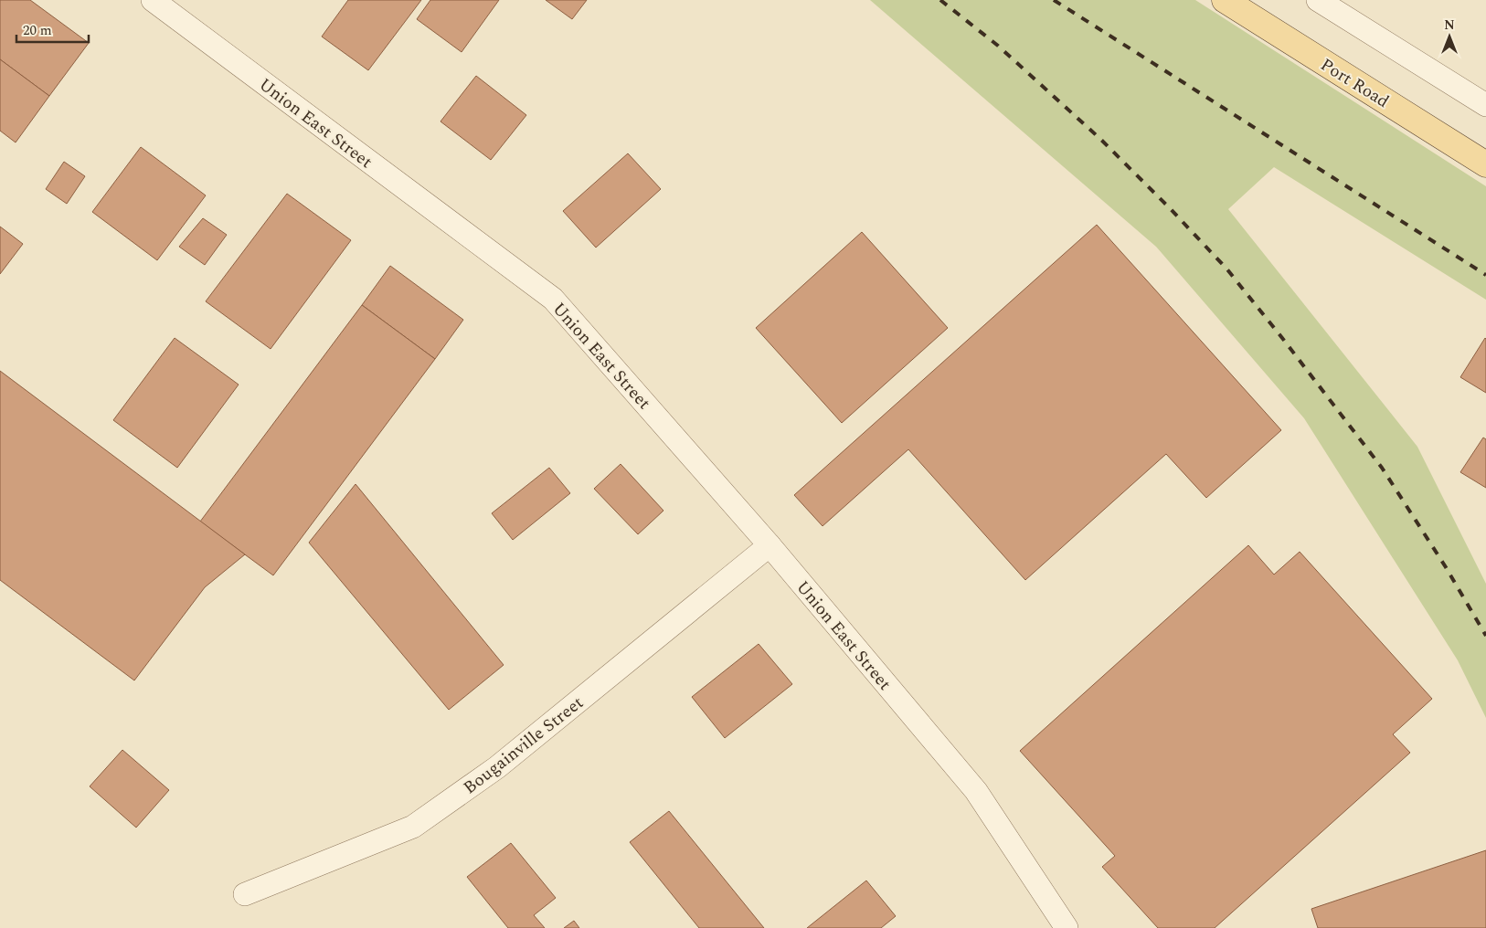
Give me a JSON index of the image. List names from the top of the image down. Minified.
{"streets":{"main road":["Port Road"],"street":["Union East Street","Bougainville Street"]},"crossings":[["Union East Street","Bougainville Street"]],"scale_bar":"20 m","north":"top"}
